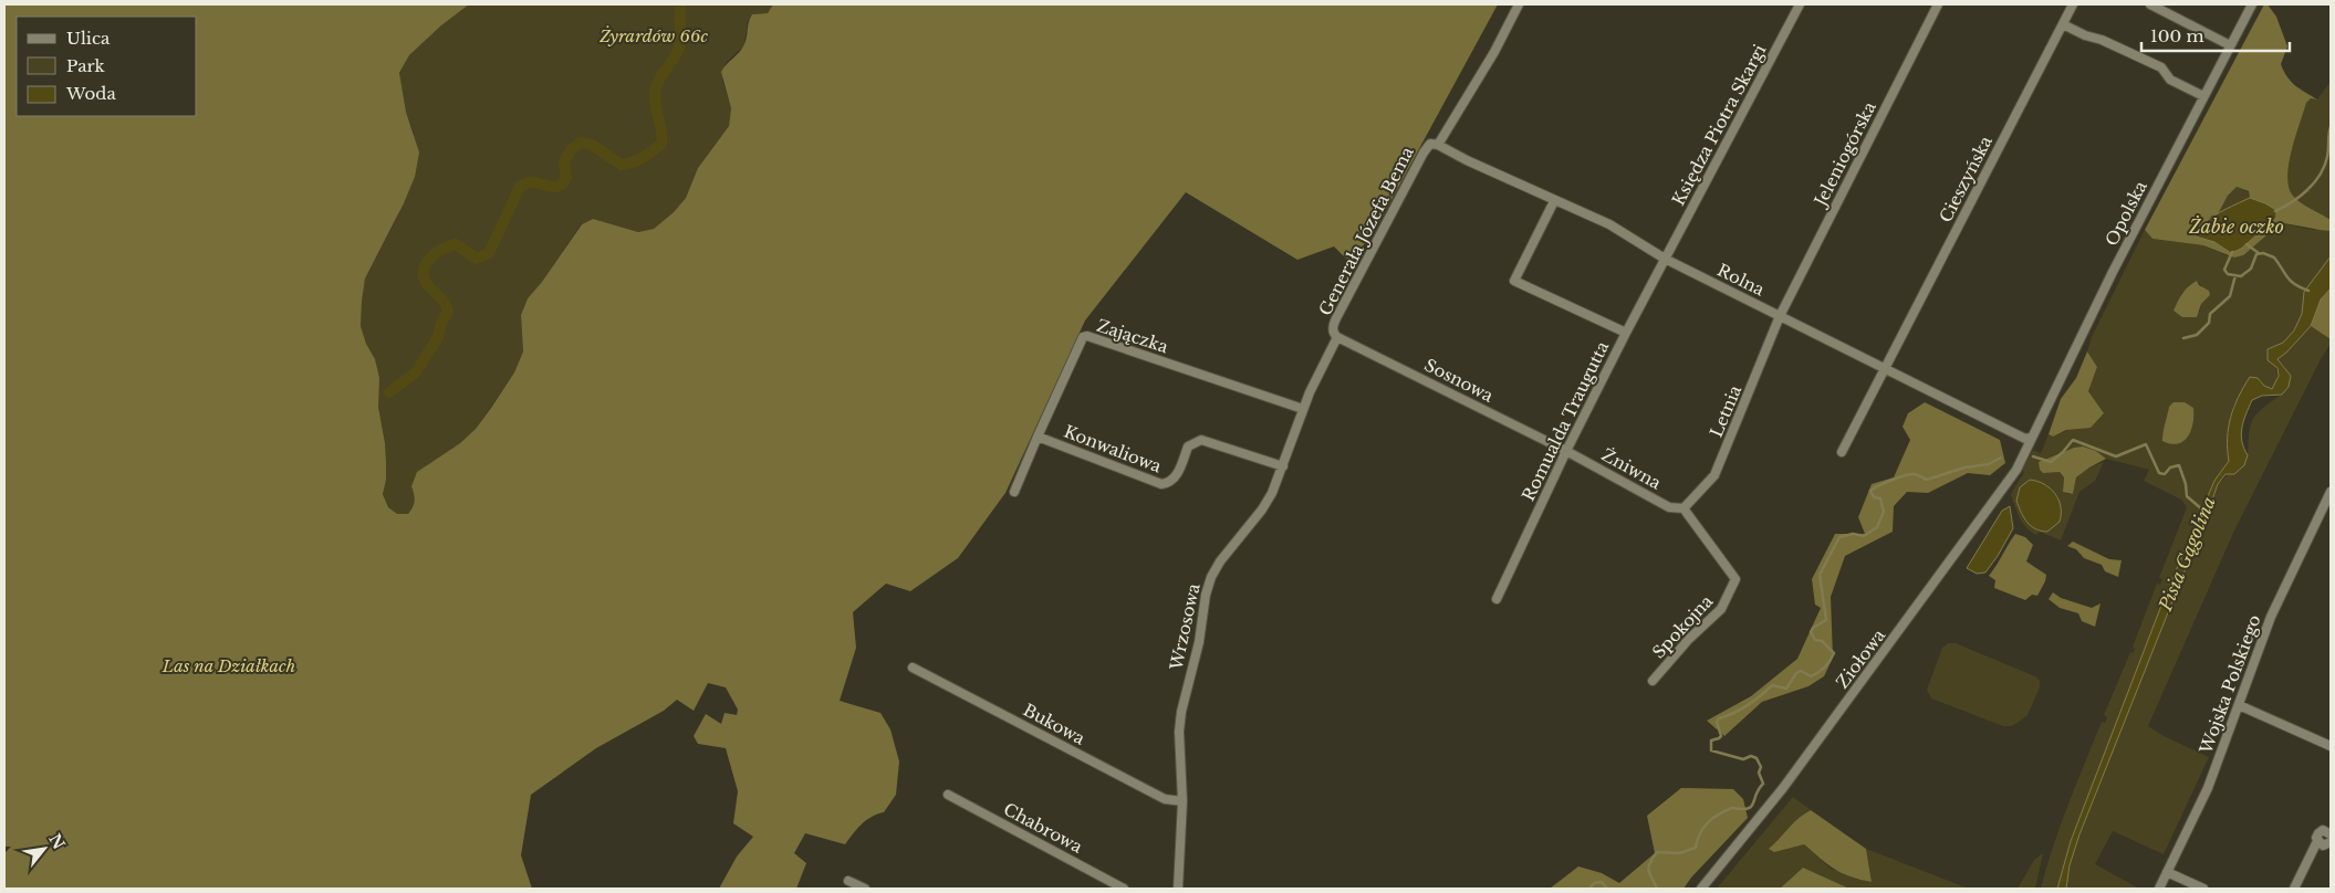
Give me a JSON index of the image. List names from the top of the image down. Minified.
{"streets":{"street":["Księdza Piotra Skargi","Jeleniogórska","Cieszyńska","Opolska","Generała Józefa Bema","Rolna","Zajączka","Sosnowa","Letnia","Romualda Traugutta","Konwaliowa","Żniwna","Wrzosowa","Spokojna","Ziołowa","Wojska Polskiego","Bukowa","Chabrowa"]},"crossings":[["Księdza Piotra Skargi","Rolna"],["Księdza Piotra Skargi","Romualda Traugutta"],["Jeleniogórska","Rolna"],["Jeleniogórska","Letnia"],["Cieszyńska","Rolna"],["Opolska","Rolna"],["Opolska","Ziołowa"],["Generała Józefa Bema","Rolna"],["Generała Józefa Bema","Sosnowa"],["Generała Józefa Bema","Wrzosowa"],["Rolna","Letnia"],["Rolna","Romualda Traugutta"],["Rolna","Ziołowa"],["Zajączka","Konwaliowa"],["Zajączka","Wrzosowa"],["Sosnowa","Romualda Traugutta"],["Sosnowa","Żniwna"],["Sosnowa","Wrzosowa"],["Letnia","Żniwna"],["Letnia","Spokojna"],["Romualda Traugutta","Żniwna"],["Konwaliowa","Wrzosowa"],["Żniwna","Spokojna"],["Wrzosowa","Bukowa"]],"water":["Żabie oczko","Pisia Gągolina"],"parks":["Żyrardów 66c","Las na Działkach"],"legend":["Ulica","Park","Woda"],"scale_bar":"100 m","north":"top right"}
